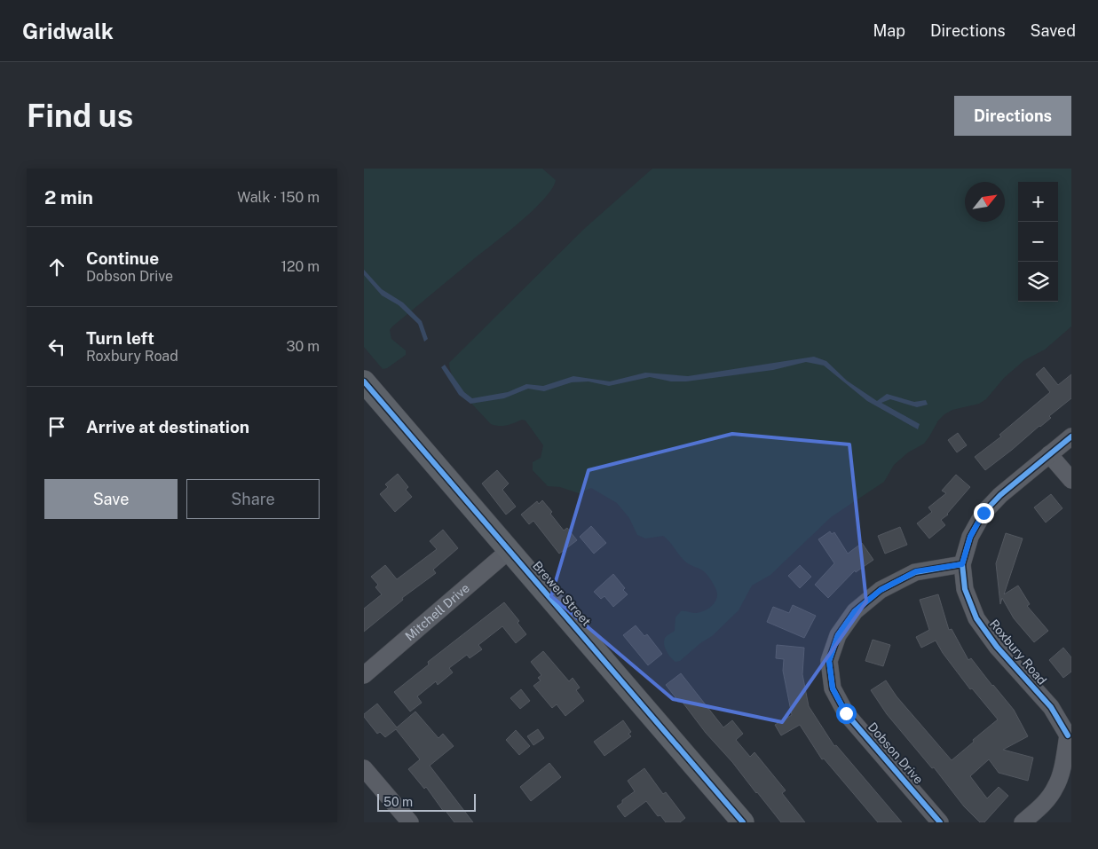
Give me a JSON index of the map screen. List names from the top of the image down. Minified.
{"streets":{"main road":["Brewer Street"],"street":["Mitchell Drive","Roxbury Road","Dobson Drive"]},"crossings":[["Brewer Street","Mitchell Drive"],["Roxbury Road","Dobson Drive"]],"scale_bar":"50 m","north":"top right","page":{"header":"Gridwalk","nav":["Map","Directions","Saved"],"buttons":["Directions",["Save","Share"]],"title":"Find us","heading":["2 min","Walk · 150 m"],"map_buttons":["+","−"],"list":[["Continue","Dobson Drive","120 m"],["Turn left","Roxbury Road","30 m"],"Arrive at destination"],"scale":"50 m"}}
